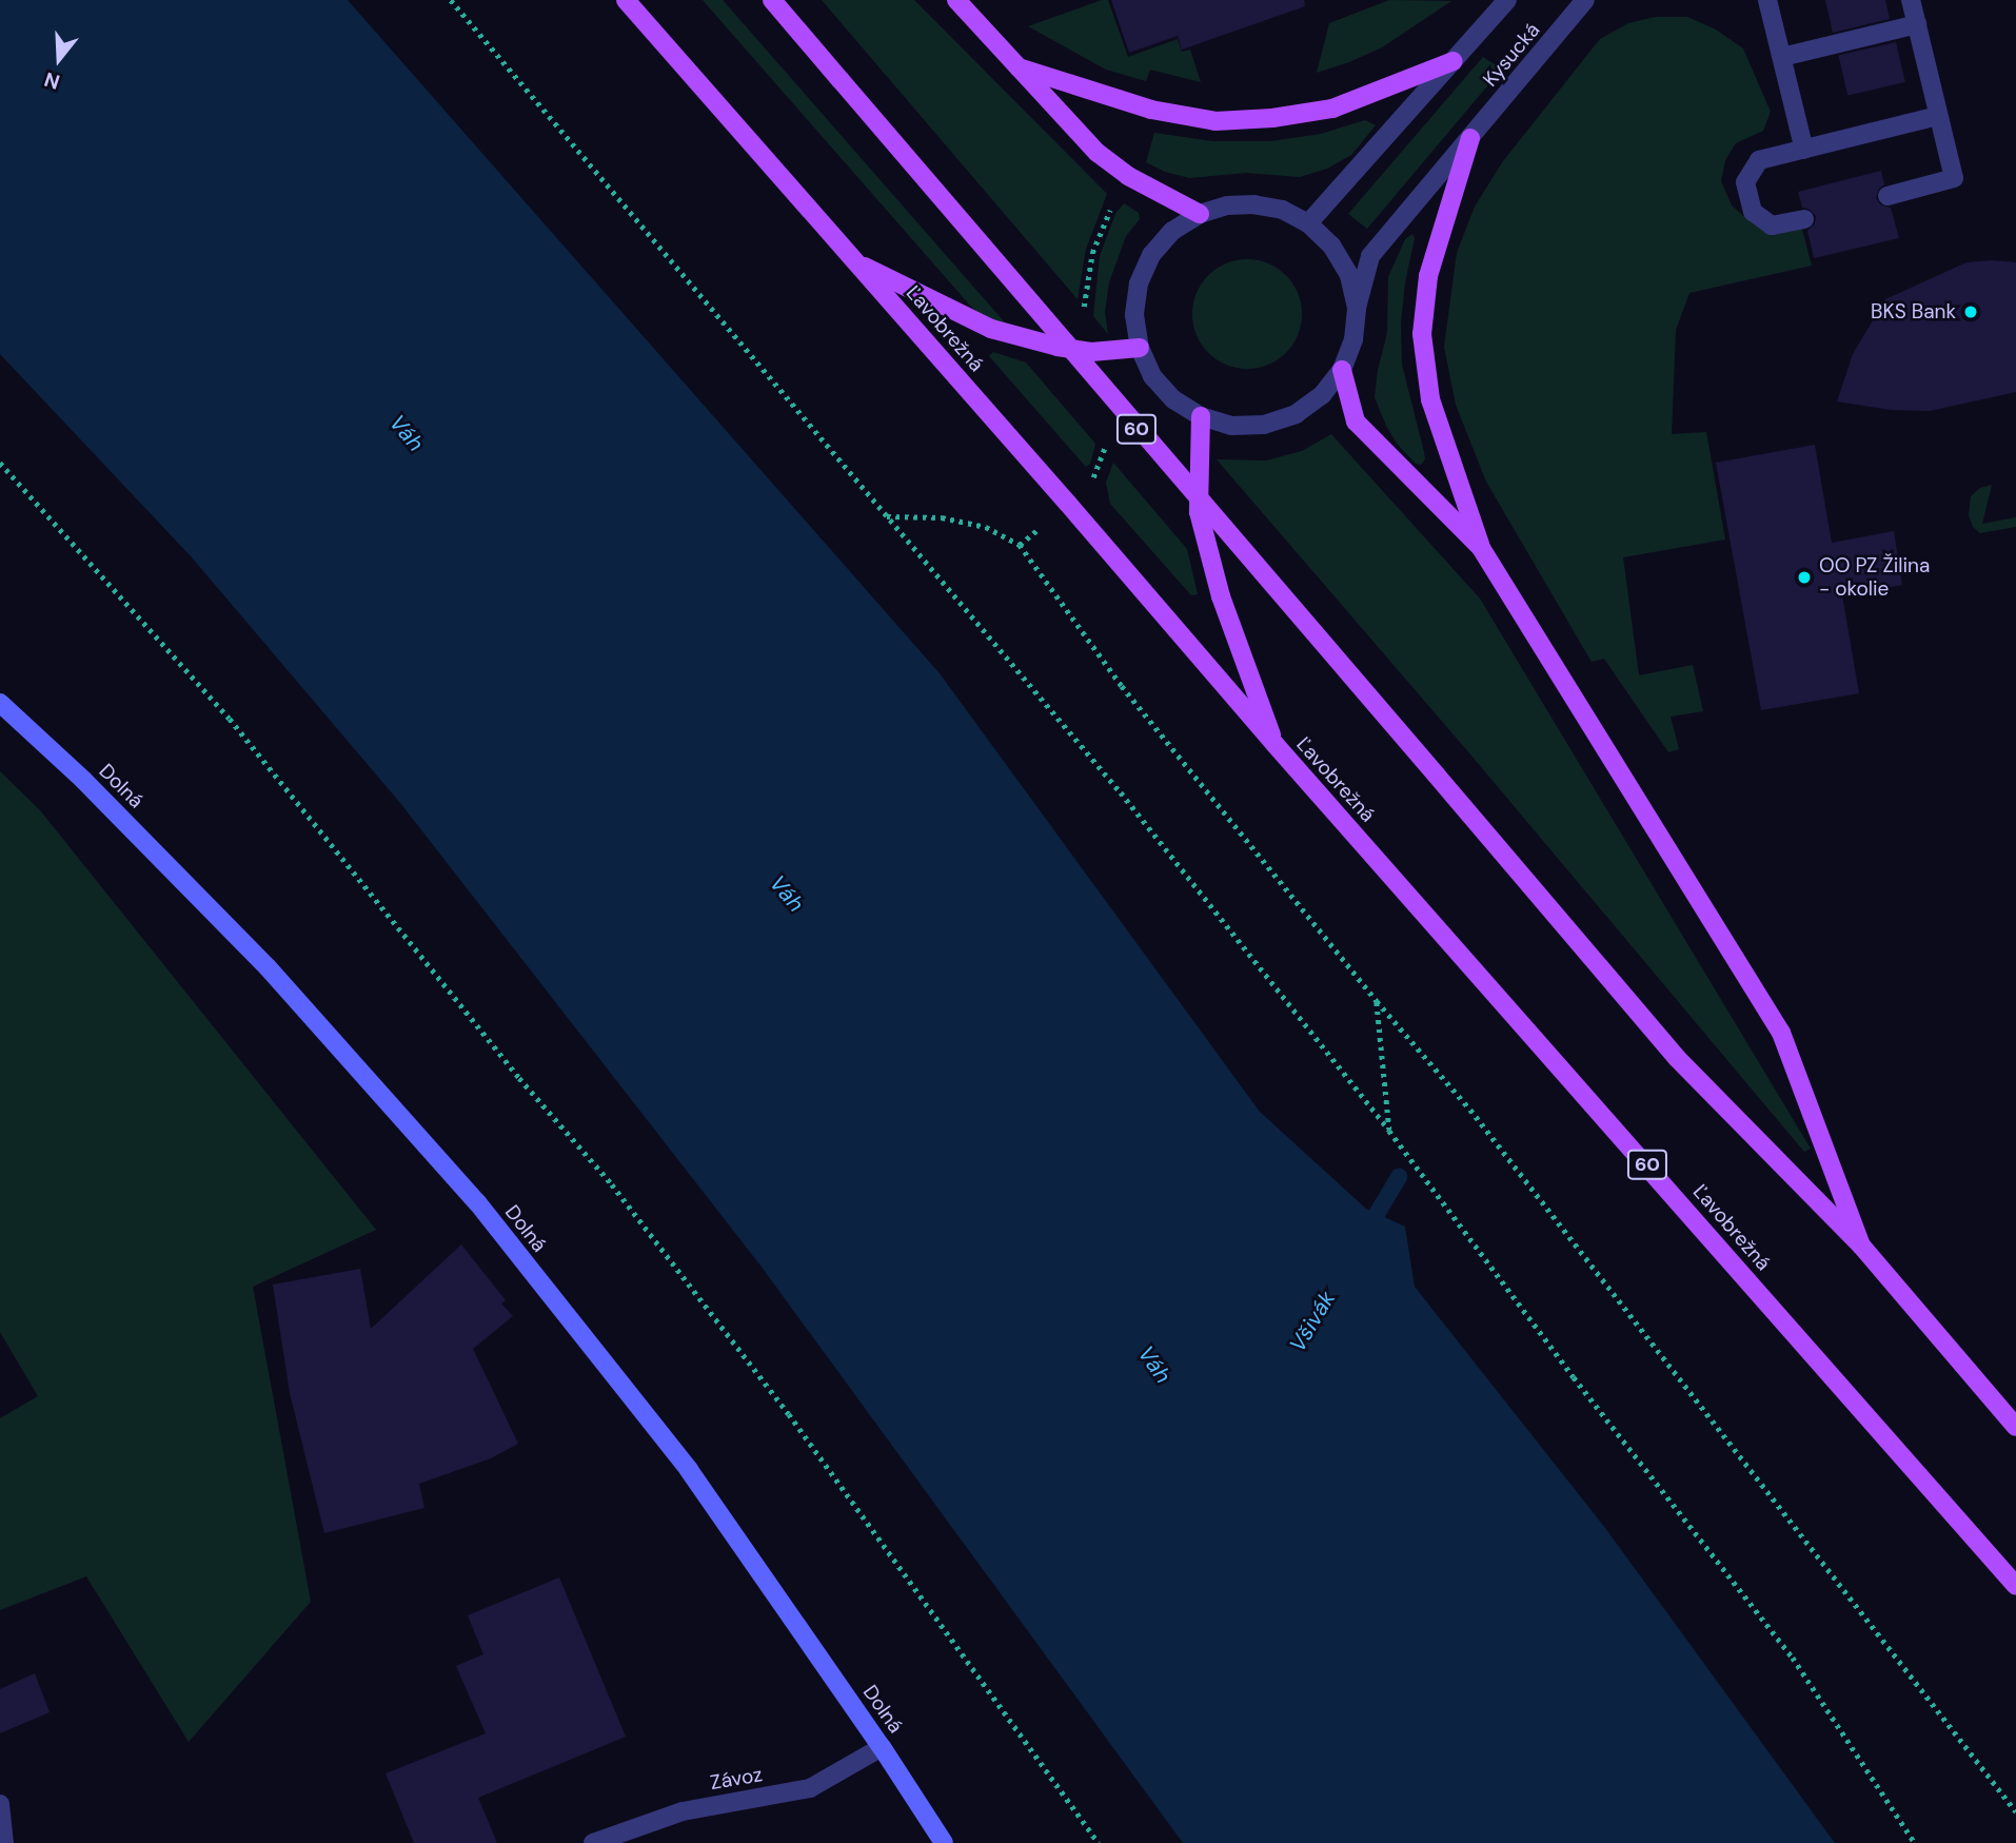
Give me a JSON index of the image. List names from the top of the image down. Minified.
{"streets":{"main road":["Ľavobrežná","60","Dolná"],"street":["Kysucká","Závoz"]},"crossings":[["Dolná","Závoz"]],"water":["Váh","Všivák"],"places":["BKS Bank","OO PZ Žilina - okolie"],"north":"bottom"}
